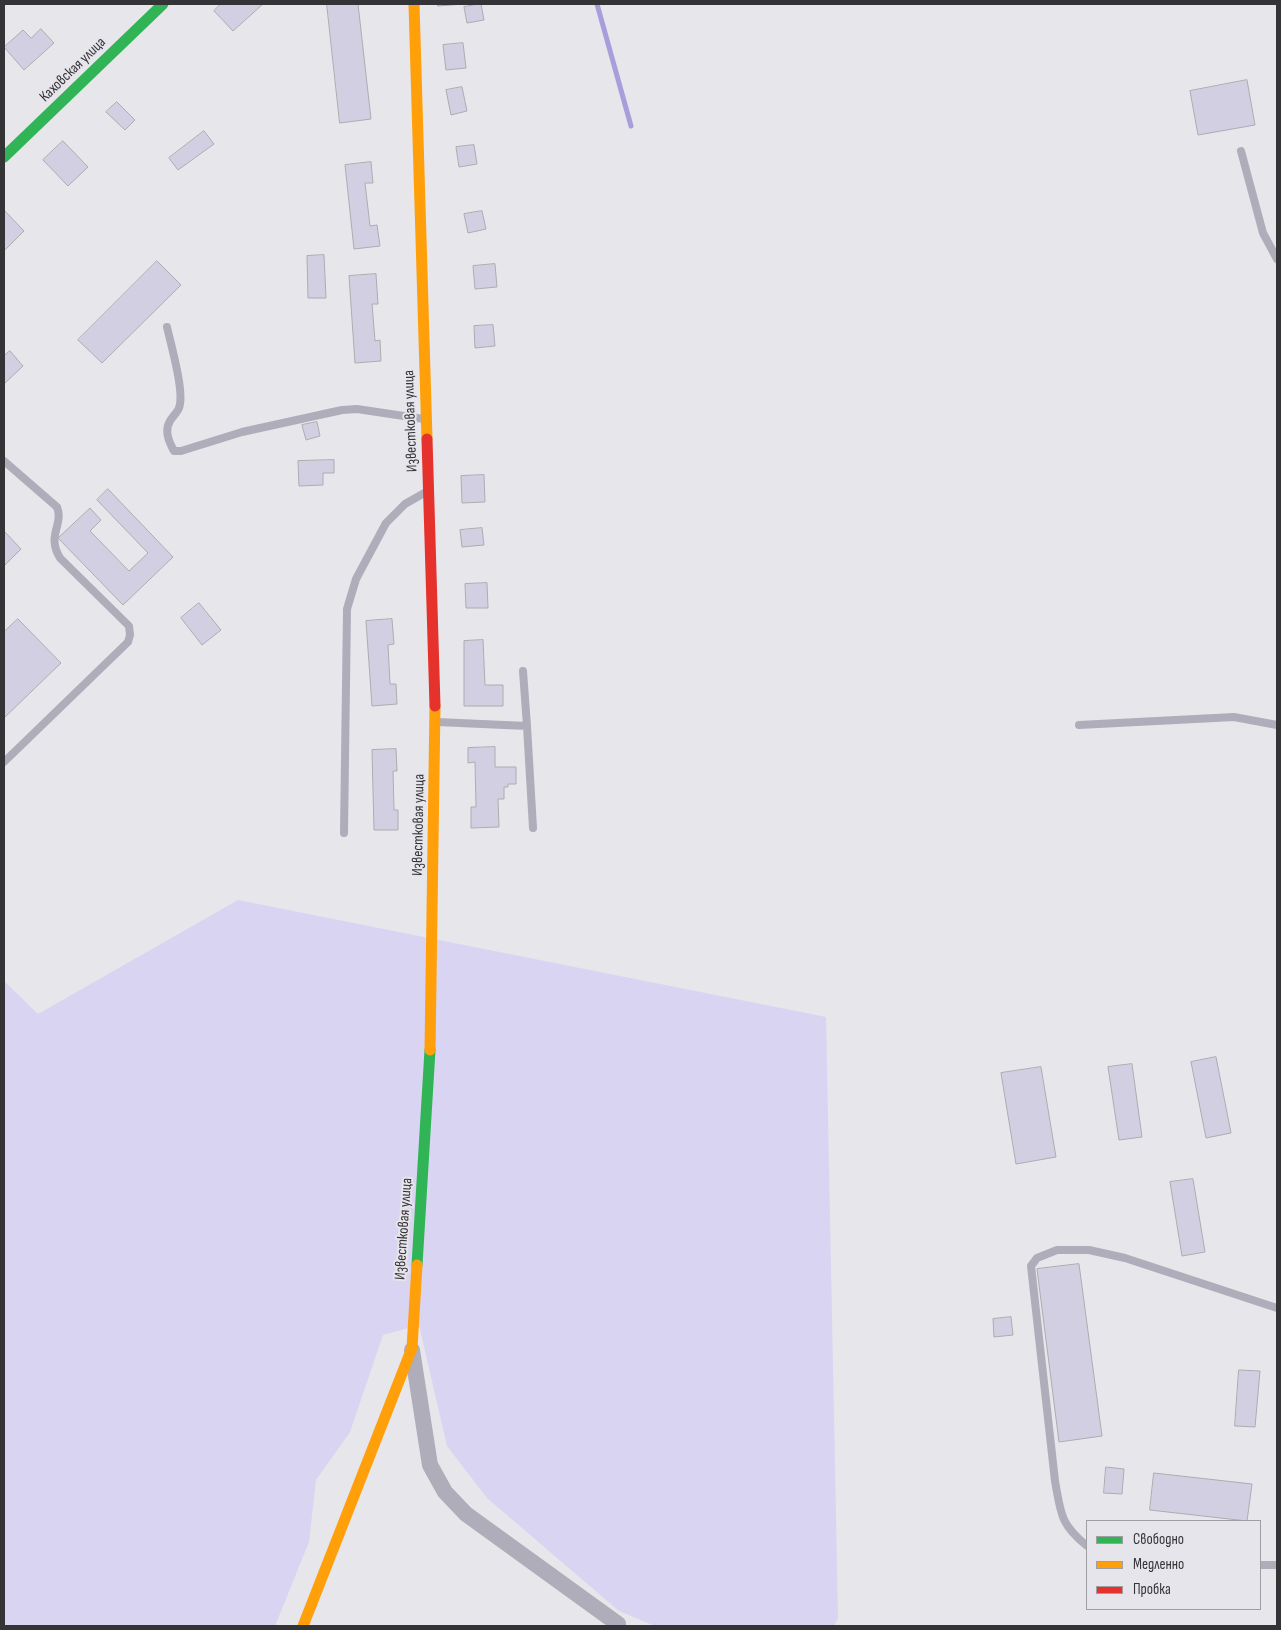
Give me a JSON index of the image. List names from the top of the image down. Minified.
{"streets":{"street":["Каховская улица","Известковая улица"]},"legend":["Свободно","Медленно","Пробка"]}
